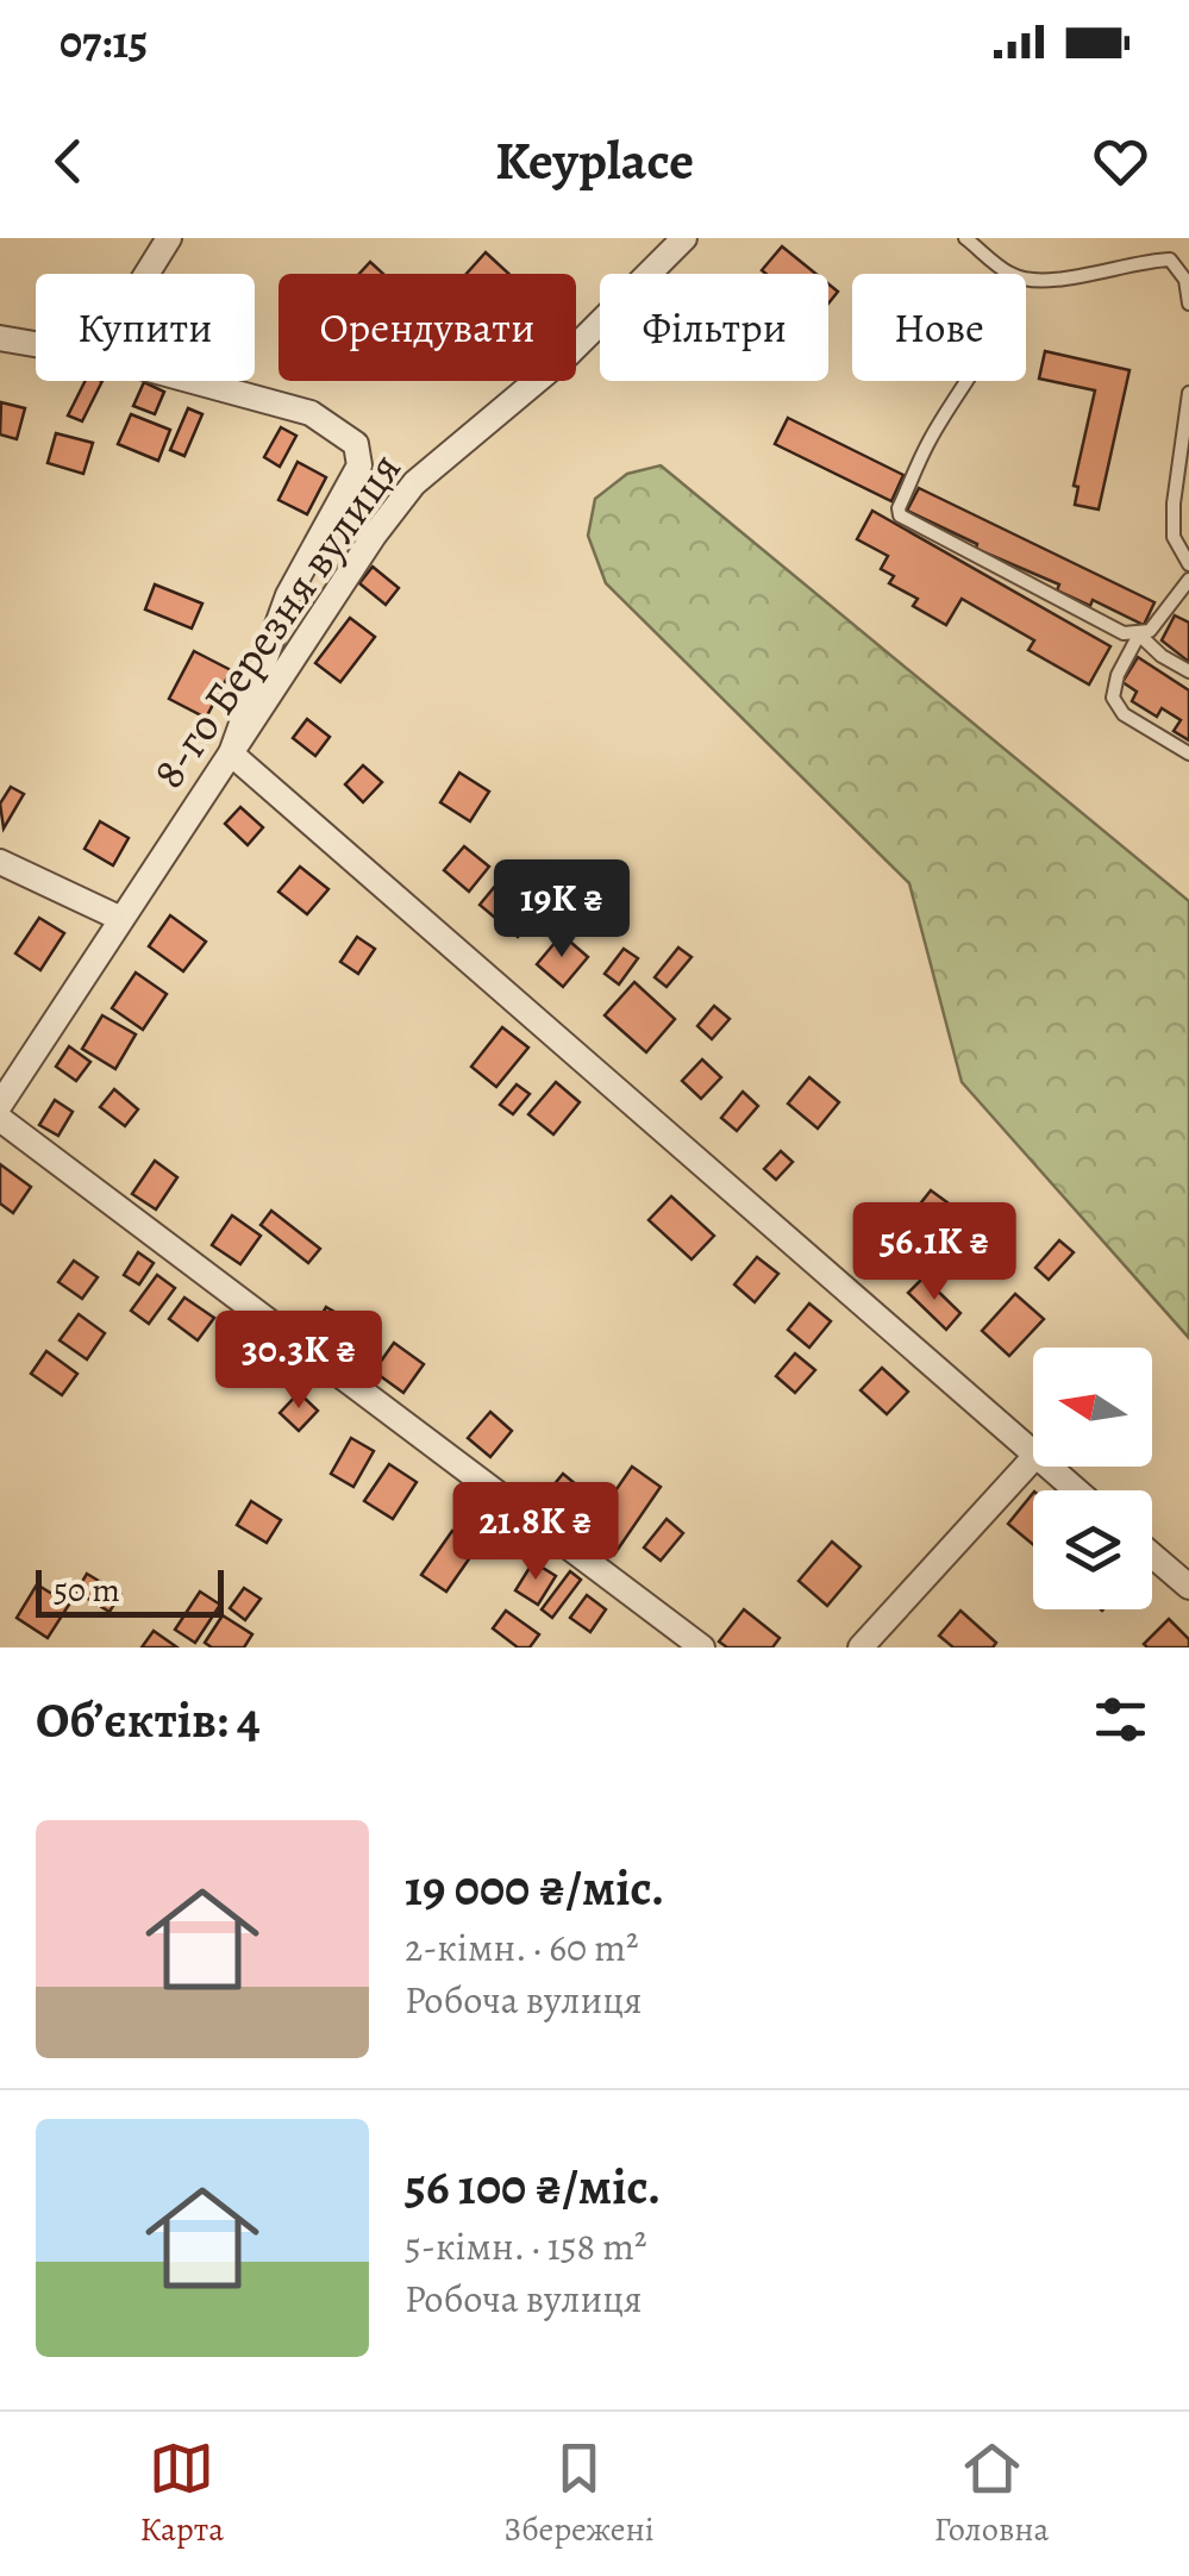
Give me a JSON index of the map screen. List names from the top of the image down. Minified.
{"streets":{"street":["8-го Березня вулиця"]},"scale_bar":"50 m","north":"left","page":{"status":"07:15","header":"Keyplace","chip":["Купити","Орендувати","Фільтри","Нове"],"price":["19K ₴","56.1K ₴","30.3K ₴","21.8K ₴"],"scale":"50 m","heading":"Об’єктів: 4","list":[{"name":"19 000 ₴/міс.","note":"2-кімн. · 60 m² · Робоча вулиця"},{"name":"56 100 ₴/міс.","note":"5-кімн. · 158 m² · Робоча вулиця"}],"tabs":["Карта","Збережені","Головна"]}}
